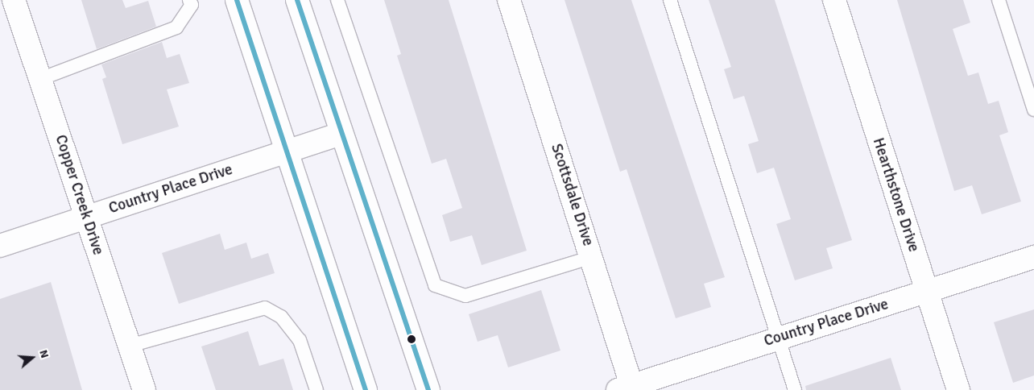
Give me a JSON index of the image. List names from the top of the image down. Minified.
{"streets":{"street":["Country Place Drive","Copper Creek Drive","Scottsdale Drive","Hearthstone Drive"]},"crossings":[["Country Place Drive","Copper Creek Drive"],["Country Place Drive","Scottsdale Drive"],["Country Place Drive","Hearthstone Drive"]],"north":"right"}
